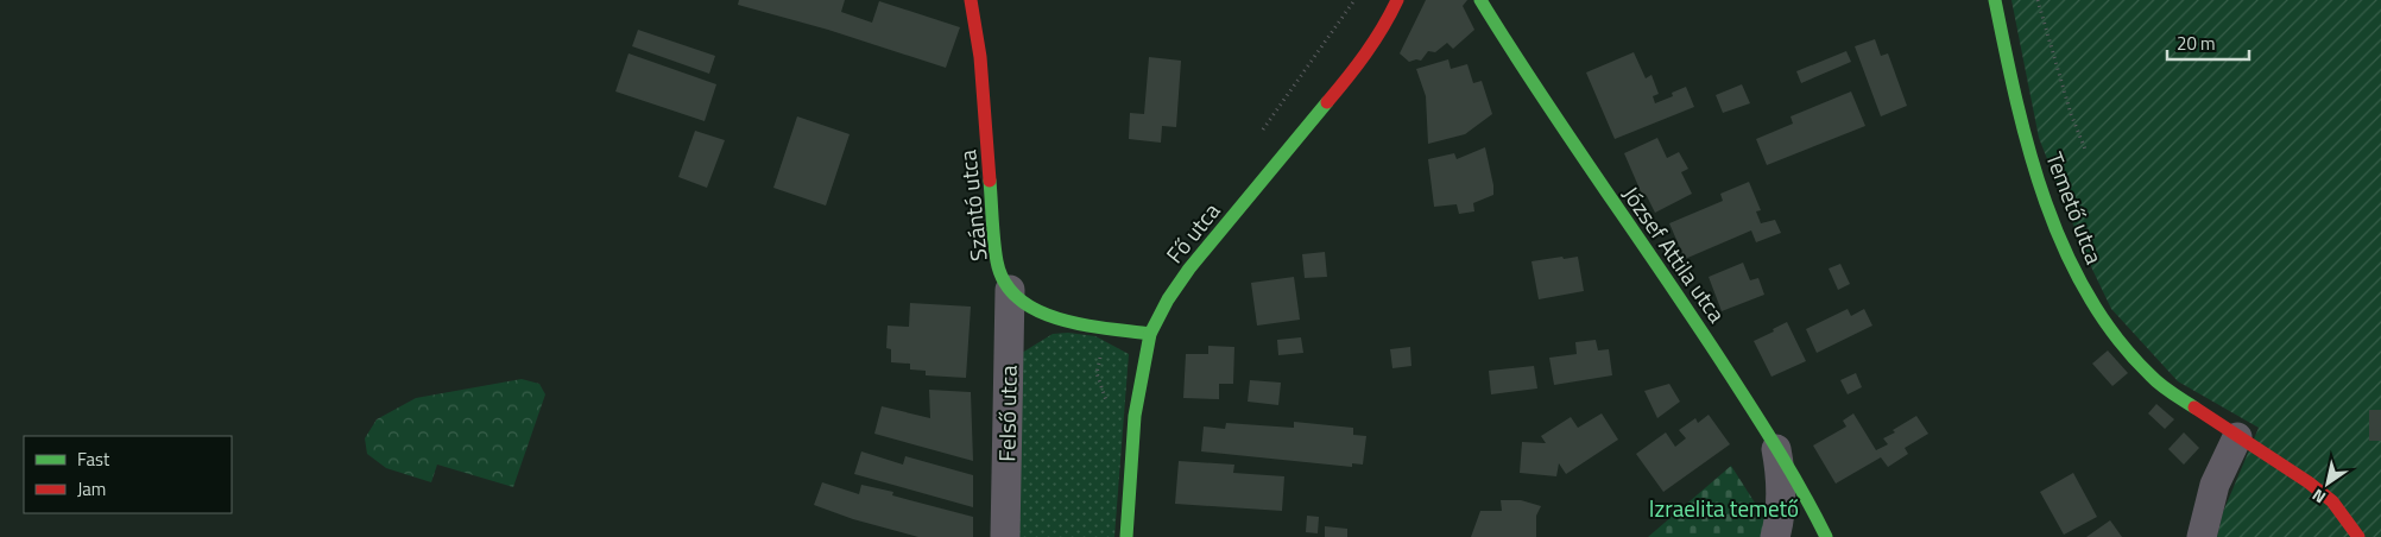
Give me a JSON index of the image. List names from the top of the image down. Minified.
{"streets":{"street":["Szántó utca","Temető utca","Fő utca","József Attila utca","Felső utca"]},"crossings":[["Szántó utca","Fő utca"],["Szántó utca","Felső utca"]],"parks":["Izraelita temető"],"legend":["Fast","Jam"],"scale_bar":"20 m","north":"bottom left"}
